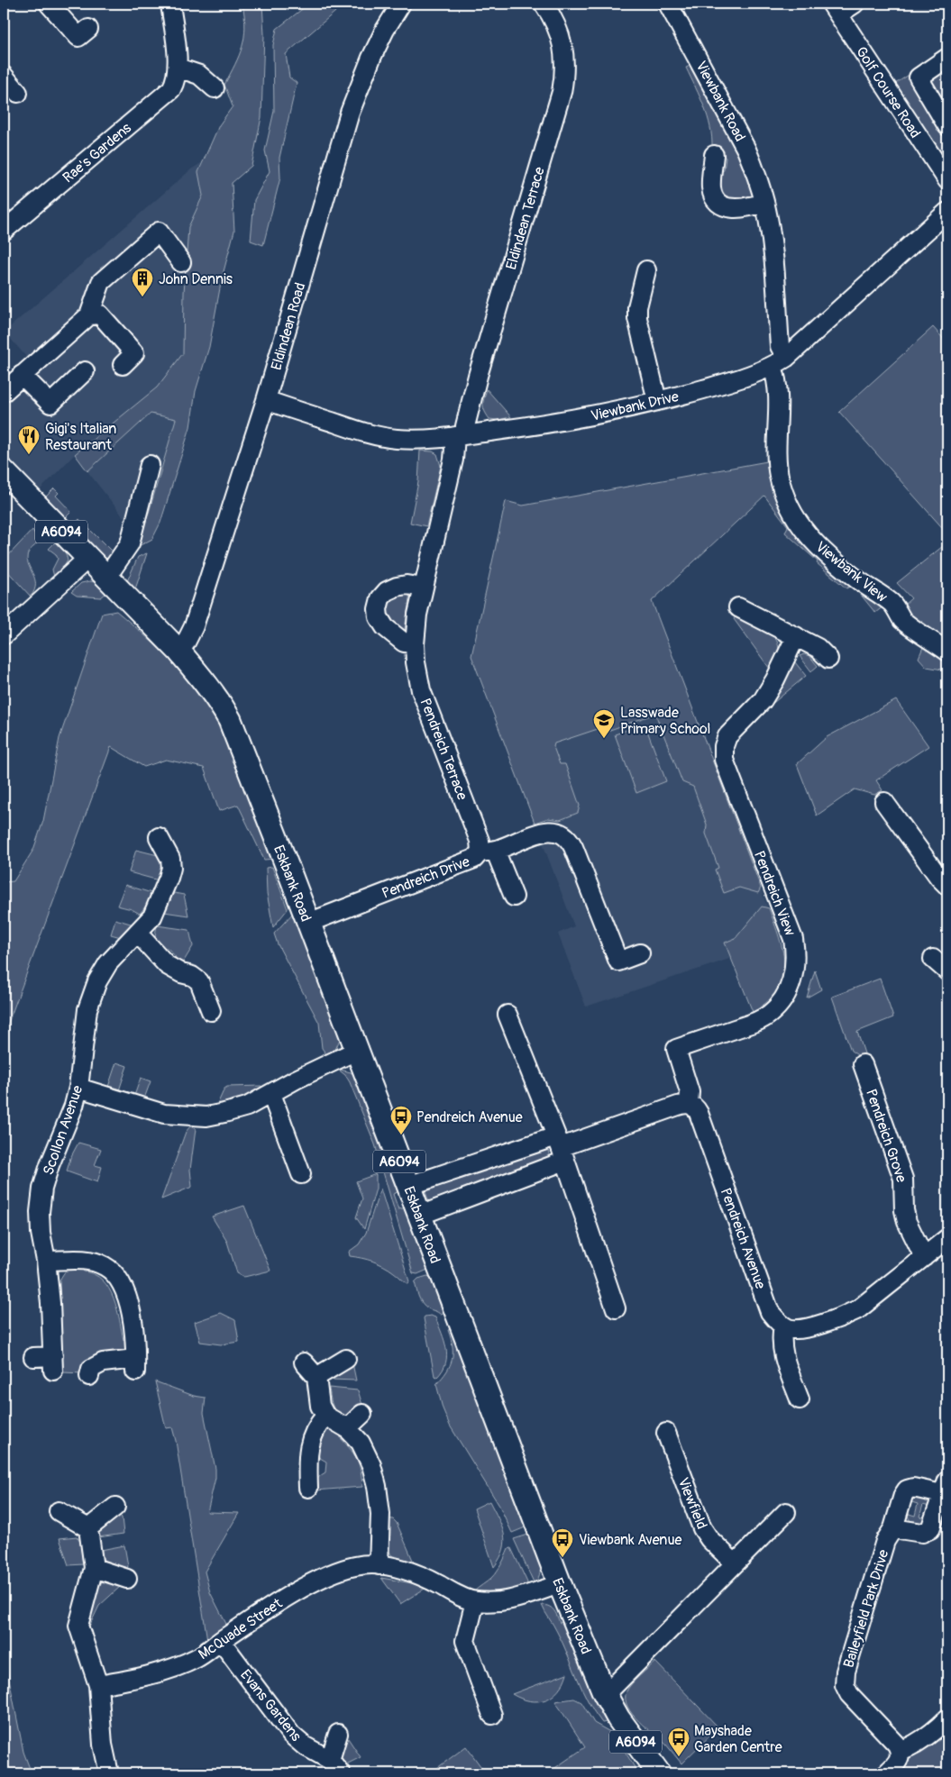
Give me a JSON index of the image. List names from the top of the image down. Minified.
{"streets":{"main road":["A6094","Eskbank Road"],"street":["Golf Course Road","Viewbank Road","Rae's Gardens","Eldindean Terrace","Eldindean Road","Viewbank Drive","Viewbank View","Pendreich Terrace","Pendreich Drive","Pendreich View","Scollon Avenue","Pendreich Grove","Pendreich Avenue","Viewfield","Baileyfield Park Drive","McQuade Street","Evans Gardens"]},"crossings":[["Viewbank Road","Viewbank Drive"],["Viewbank Road","Viewbank View"],["Eldindean Terrace","Viewbank Drive"],["Eldindean Terrace","Pendreich Terrace"],["Eldindean Road","Viewbank Drive"],["Eldindean Road","Eskbank Road"],["Viewbank Drive","Viewbank View"],["Viewbank Drive","Pendreich Terrace"],["A6094","Eskbank Road"],["Pendreich Terrace","Pendreich Drive"],["Pendreich Drive","Eskbank Road"],["Eskbank Road","McQuade Street"],["Pendreich View","Pendreich Avenue"],["McQuade Street","Evans Gardens"]],"places":{"building":["John Dennis"],"restaurant":["Gigi's Italian Restaurant"],"school or university":["Lasswade Primary School"],"bus stop":["Pendreich Avenue","Viewbank Avenue","Mayshade Garden Centre"]}}
